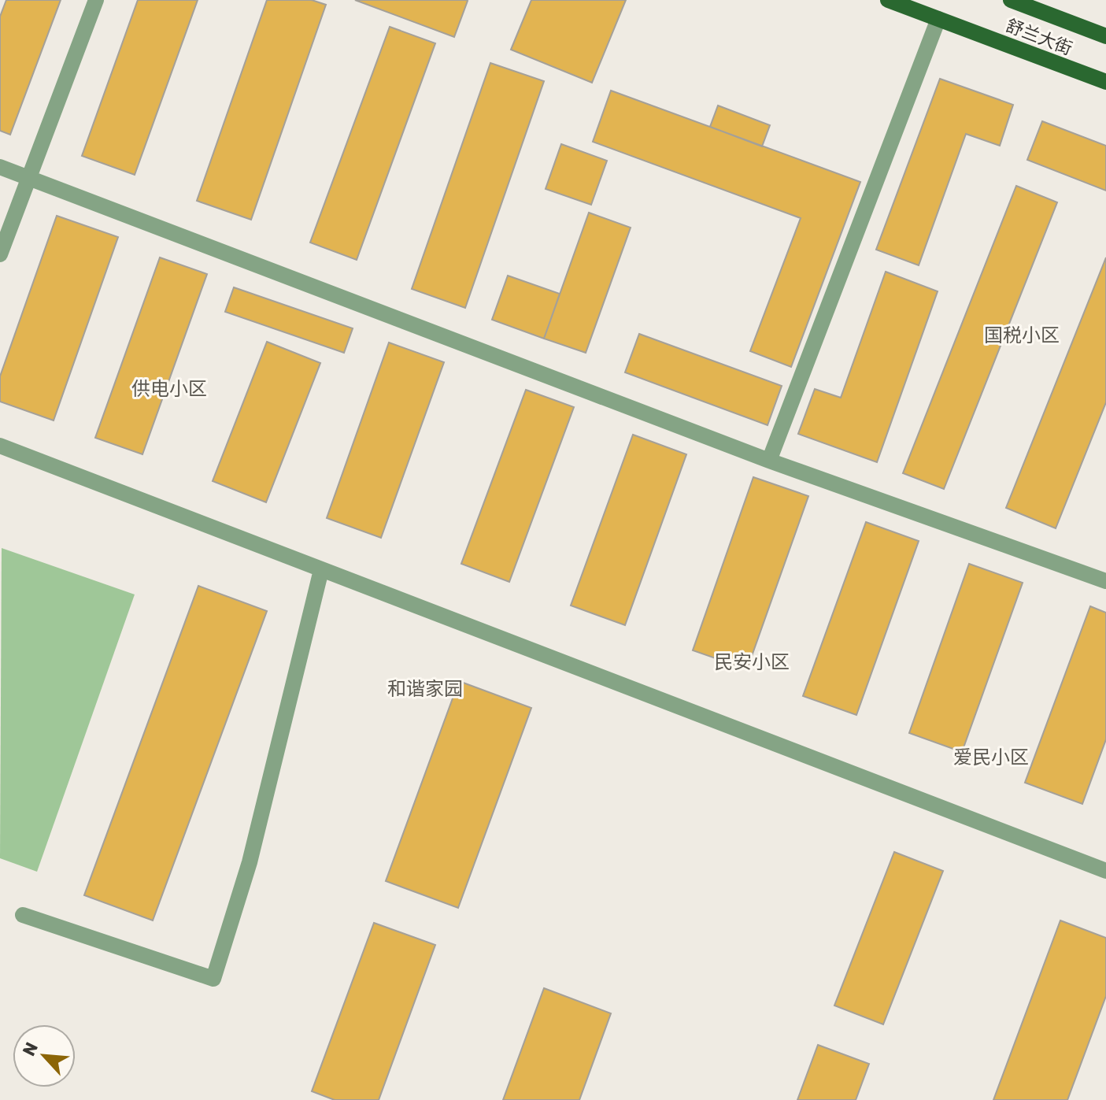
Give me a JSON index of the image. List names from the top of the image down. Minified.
{"streets":{"main road":["舒兰大街"]},"districts":["国税小区","供电小区","民安小区","和谐家园","爱民小区"],"north":"top left"}
